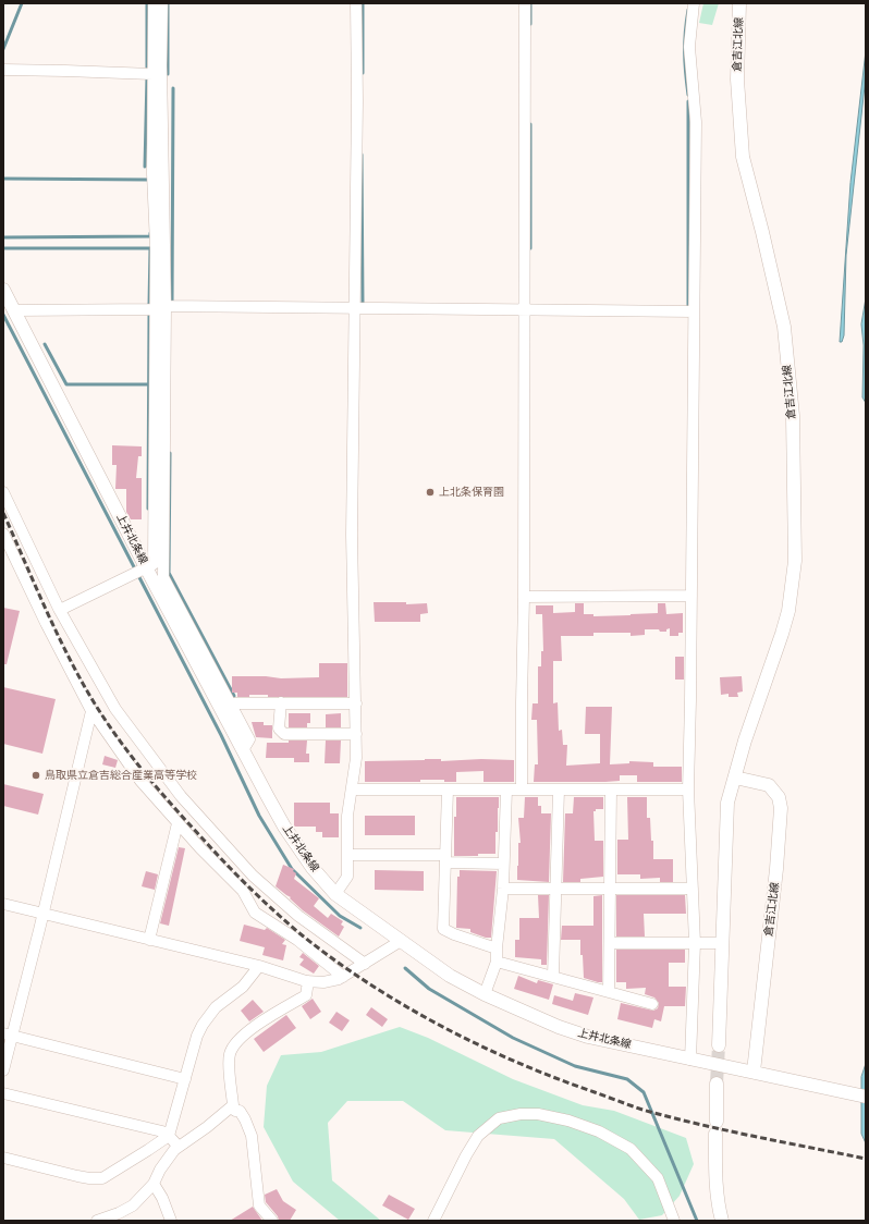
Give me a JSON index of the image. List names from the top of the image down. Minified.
{"streets":{"main road":["倉吉江北線","上井北条線"]},"crossings":[["倉吉江北線","上井北条線"]],"places":["上北条保育園","鳥取県立倉吉総合産業高等学校"]}
